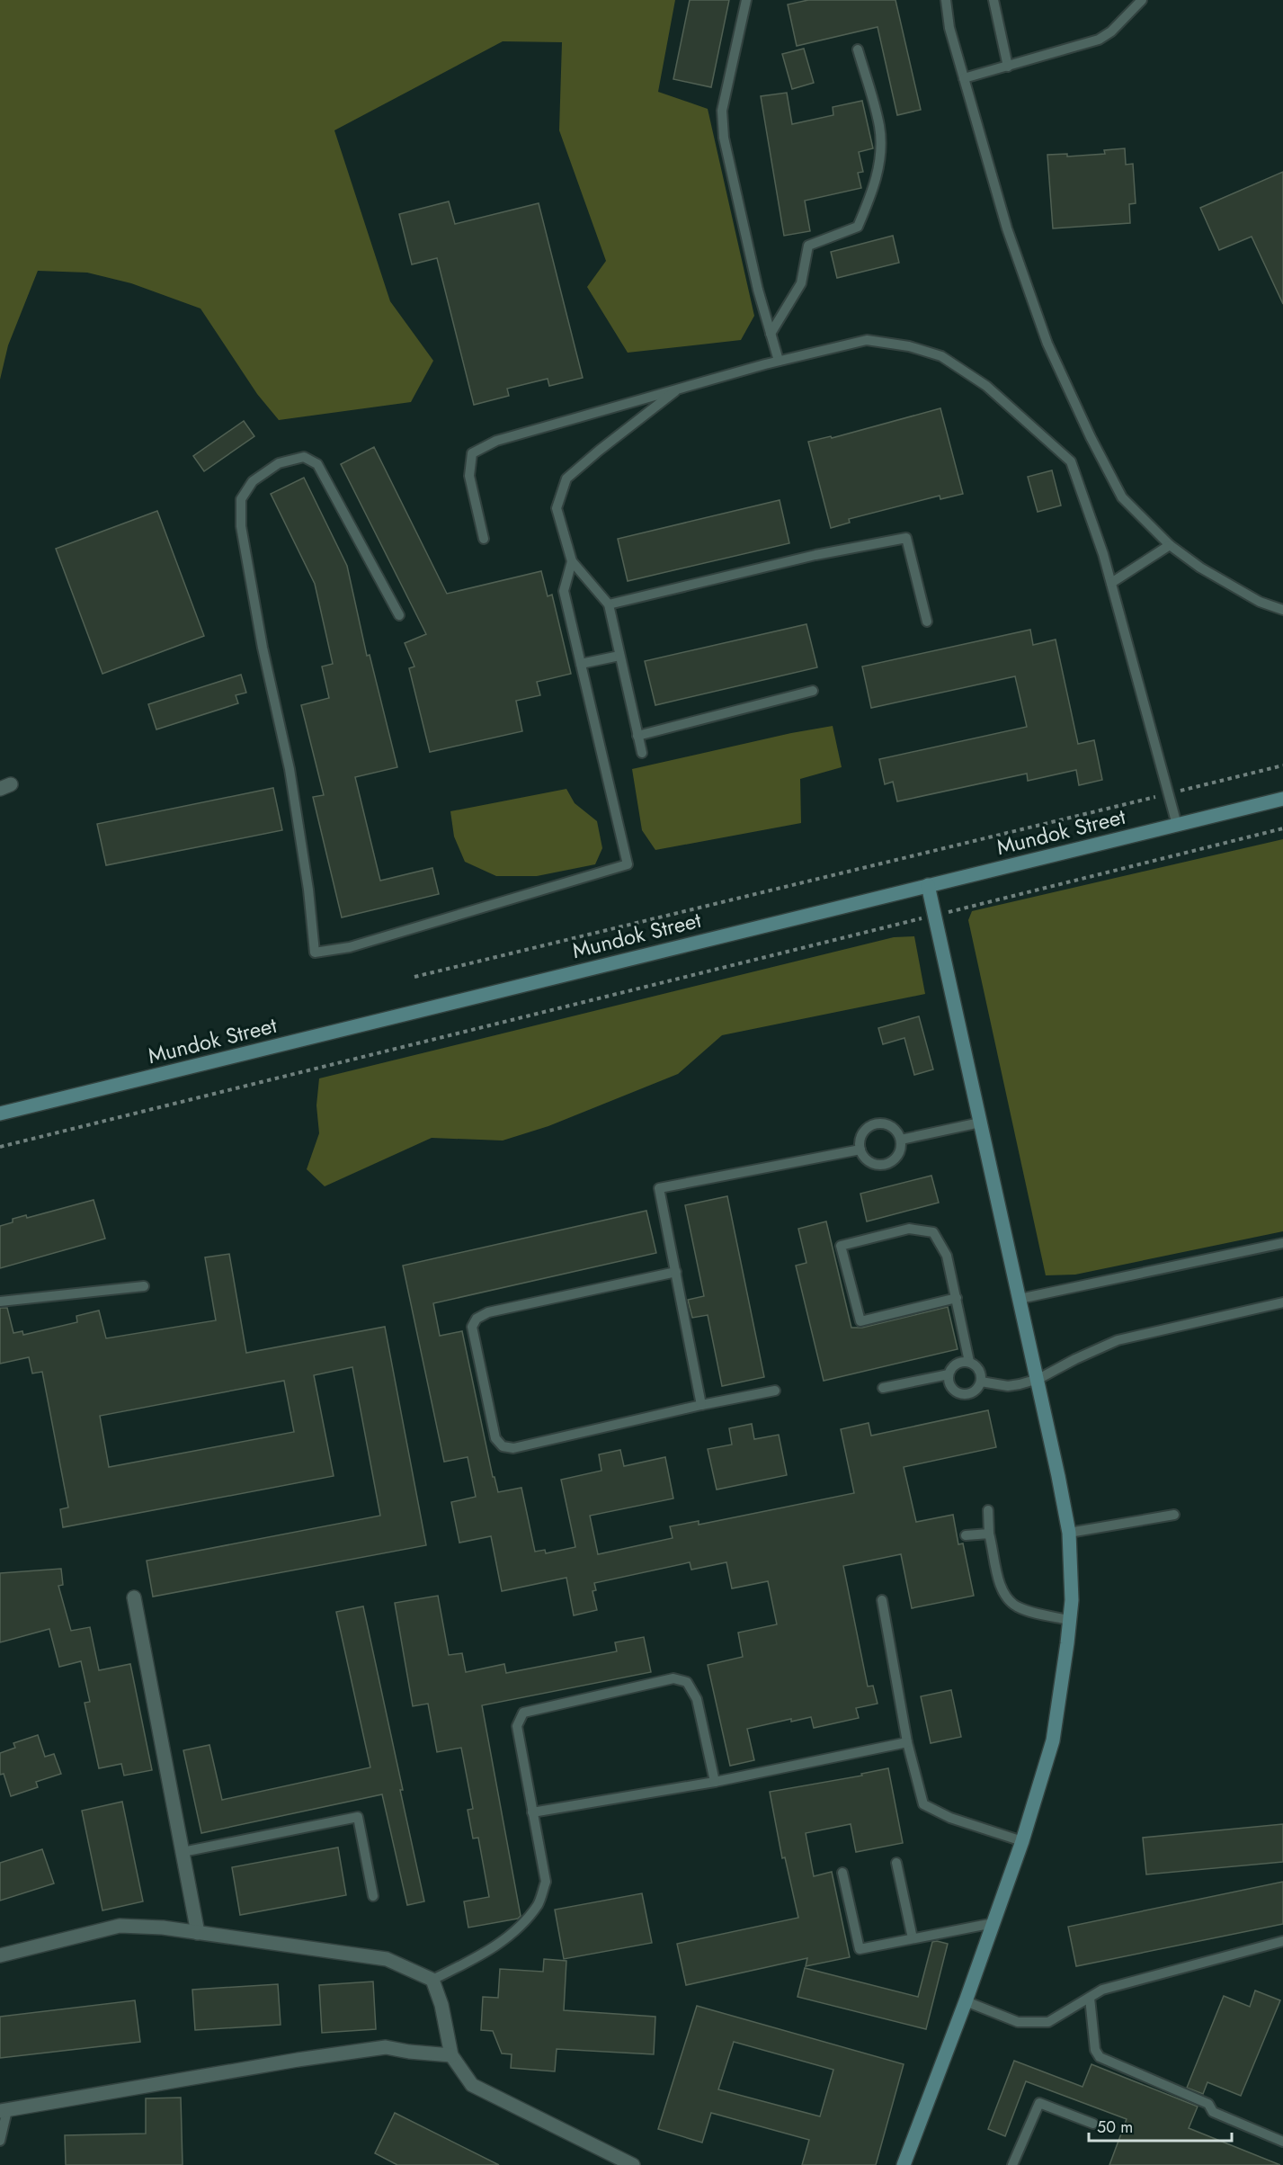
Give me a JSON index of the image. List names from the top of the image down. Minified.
{"streets":{"street":["Mundok Street"]},"scale_bar":"50 m"}
